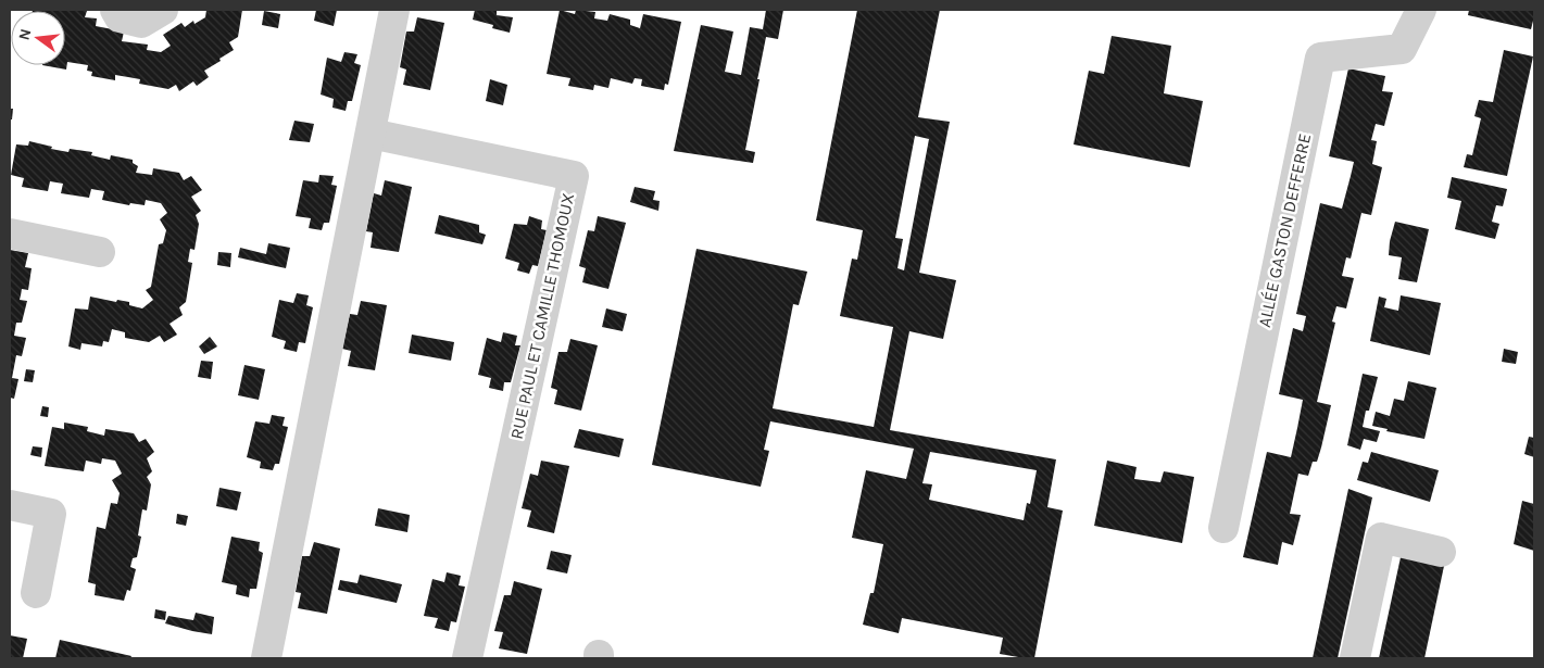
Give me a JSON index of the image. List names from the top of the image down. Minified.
{"streets":{"street":["ALLÉE GASTON DEFFERRE","RUE PAUL ET CAMILLE THOMOUX"]},"north":"left"}
